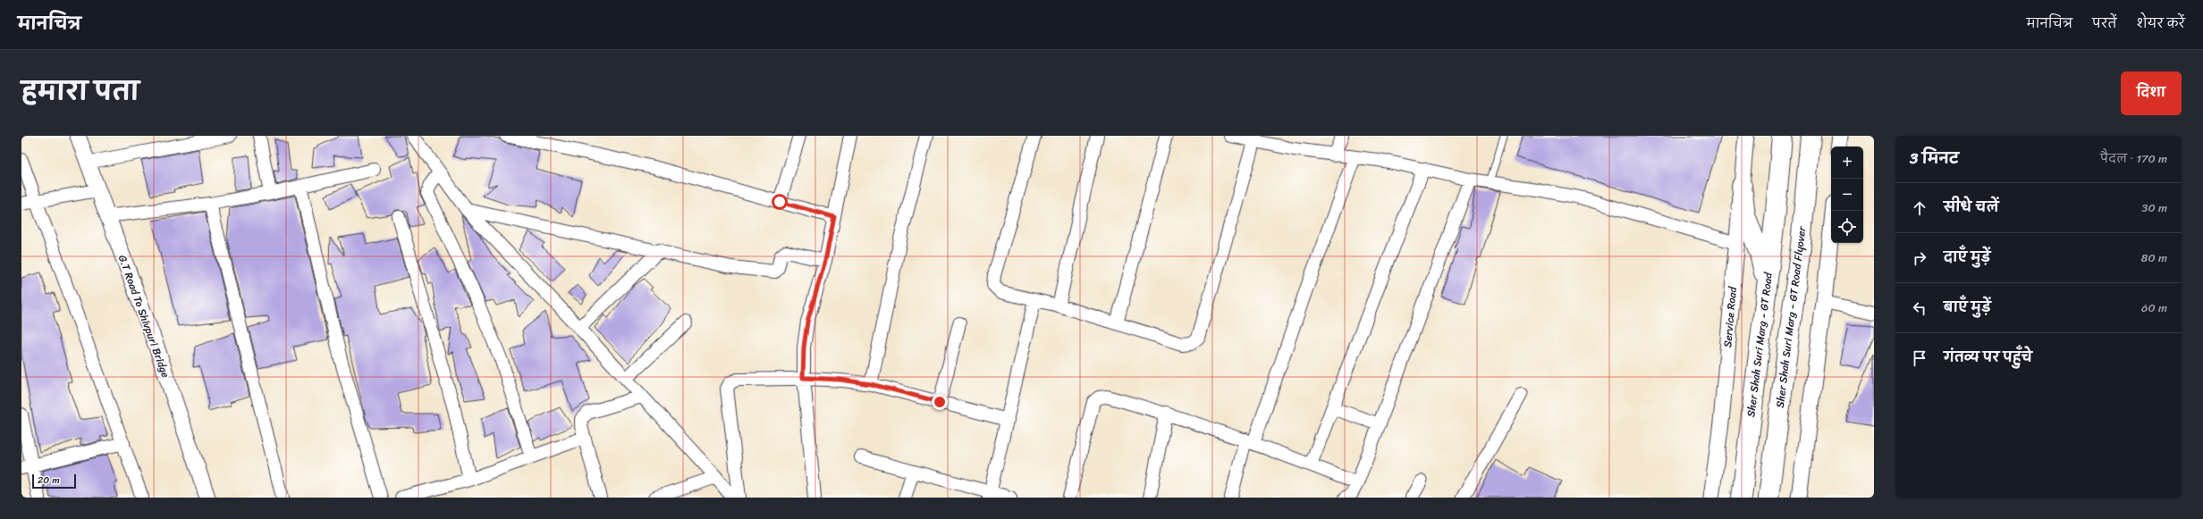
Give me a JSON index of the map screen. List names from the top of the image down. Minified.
{"streets":{"highway":["Sher Shah Suri Marg - GT Road Flyover","Sher Shah Suri Marg - GT Road"],"street":["G.T Road To Shivpuri Bridge","Service Road"]},"scale_bar":"20 m","page":{"header":"मानचित्र","nav":["मानचित्र","परतें","शेयर करें"],"title":"हमारा पता","buttons":"दिशा","heading":["3 मिनट","पैदल · 170 m"],"map_buttons":["+","−"],"list":[["सीधे चलें","30 m"],["दाएँ मुड़ें","80 m"],["बाएँ मुड़ें","60 m"],"गंतव्य पर पहुँचे"],"scale":"20 m"}}
